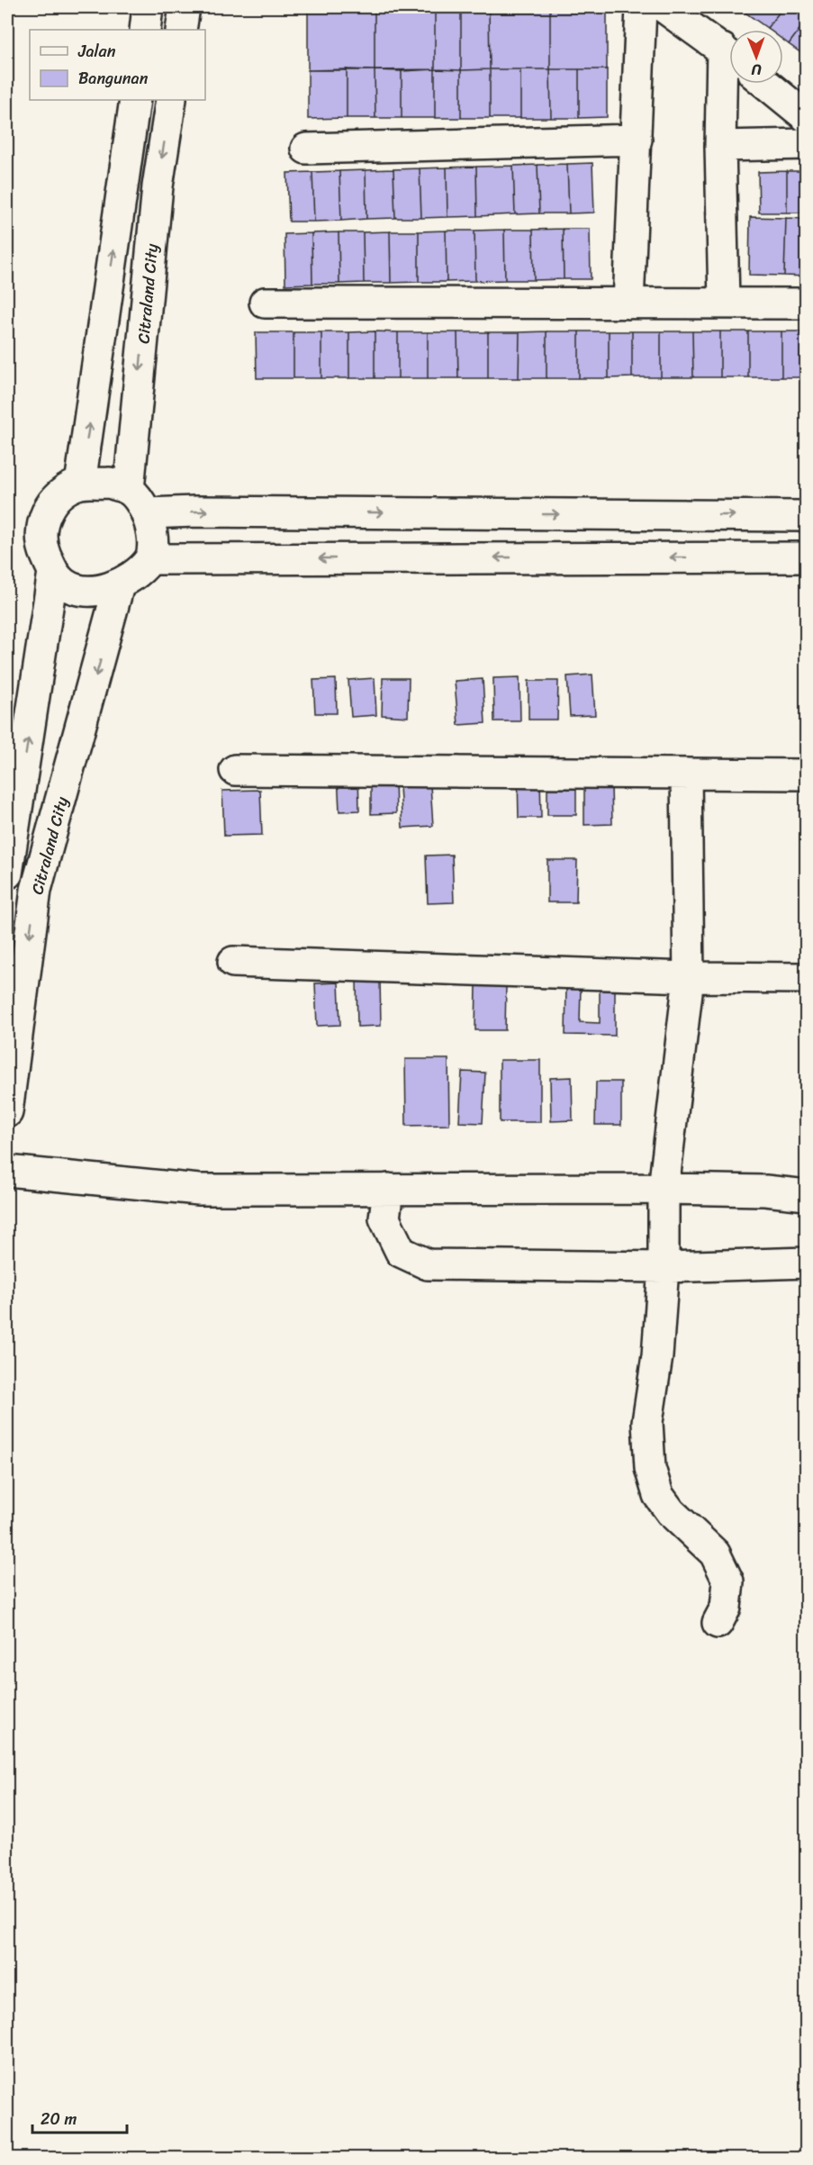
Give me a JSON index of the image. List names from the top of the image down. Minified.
{"streets":{"street":["Citraland City"]},"legend":["Jalan","Bangunan"],"scale_bar":"20 m","north":"bottom"}
